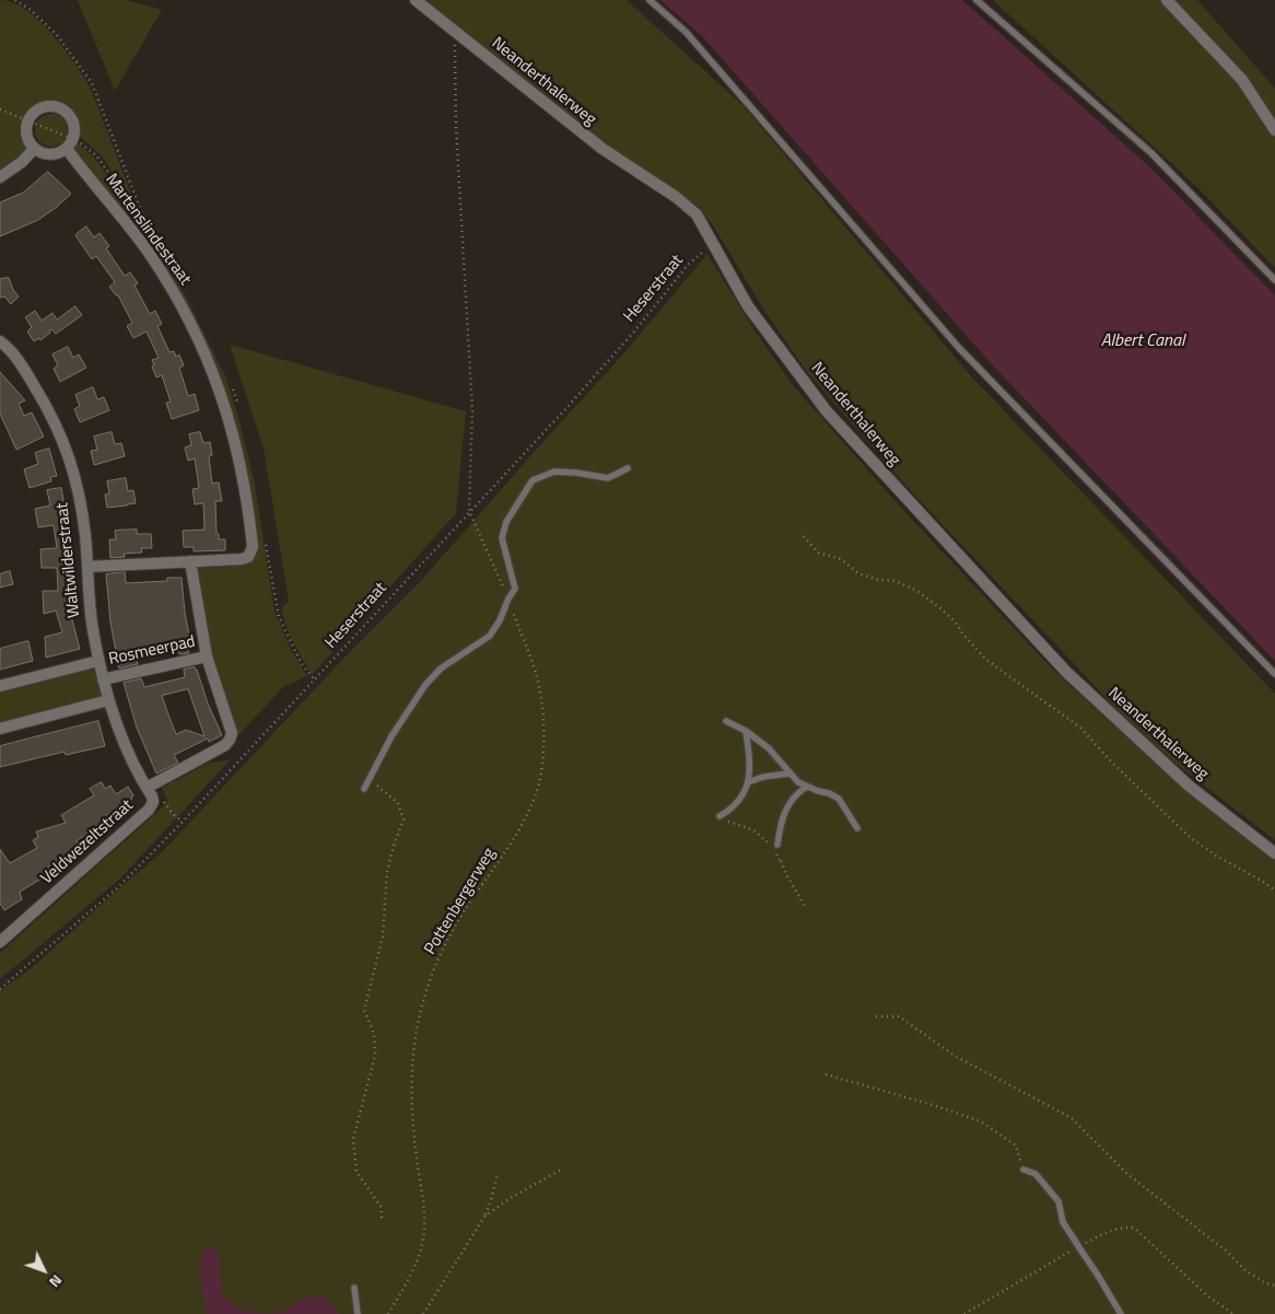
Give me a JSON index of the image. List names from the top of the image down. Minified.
{"streets":{"street":["Neanderthalerweg","Martenslindestraat","Waltwilderstraat","Rosmeerpad","Veldwezeltstraat"],"path":["Heserstraat","Pottenbergerweg"]},"crossings":[["Neanderthalerweg","Heserstraat"],["Martenslindestraat","Waltwilderstraat"],["Martenslindestraat","Rosmeerpad"],["Heserstraat","Pottenbergerweg"],["Waltwilderstraat","Rosmeerpad"],["Waltwilderstraat","Veldwezeltstraat"],["Rosmeerpad","Veldwezeltstraat"]],"water":["Albert Canal"],"north":"bottom right"}
